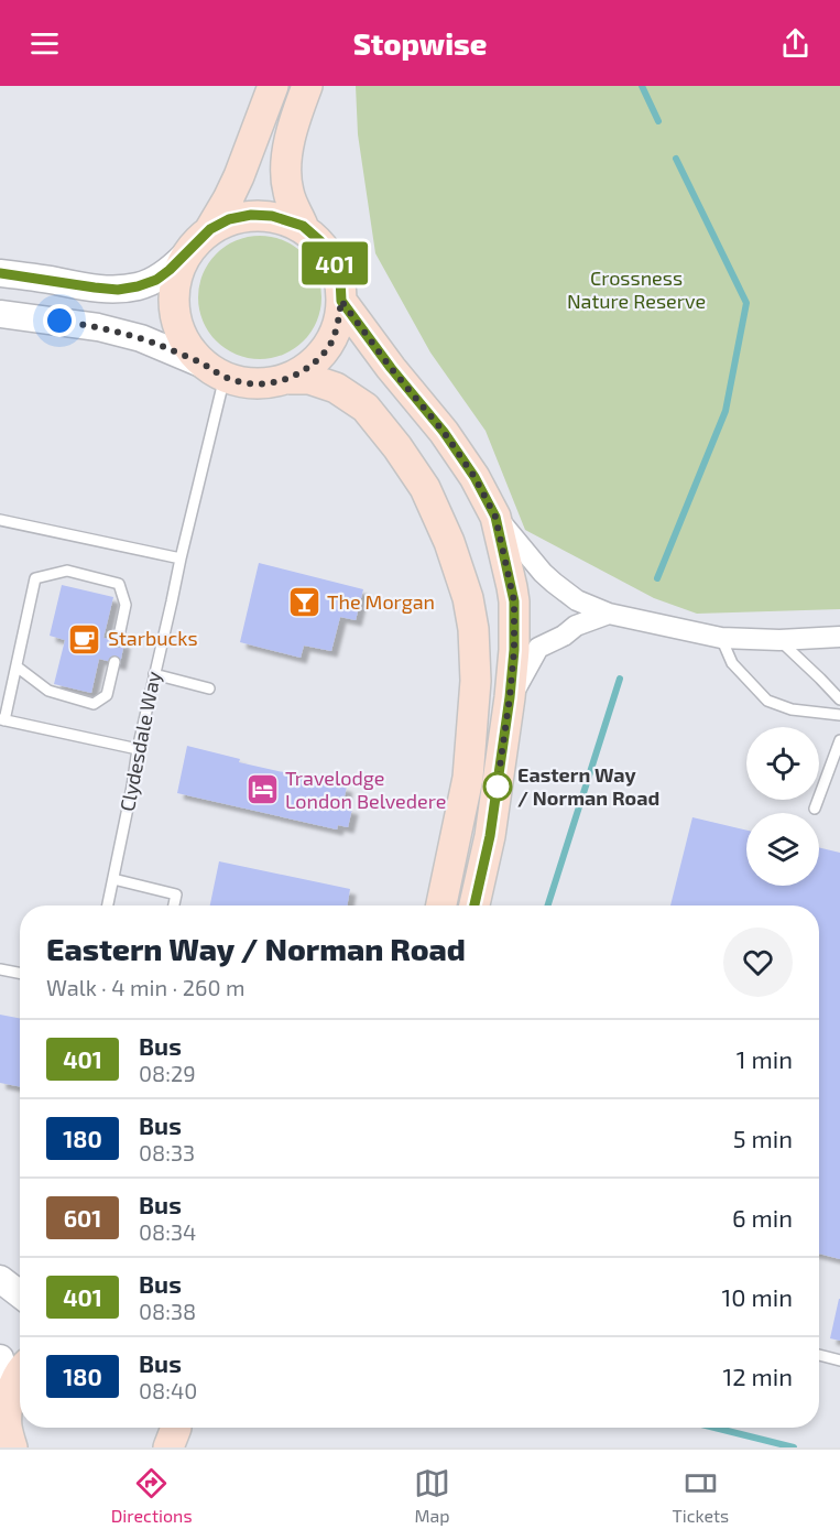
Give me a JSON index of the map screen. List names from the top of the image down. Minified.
{"streets":{"lane":["Clydesdale Way"]},"parks":["Crossness Nature Reserve"],"places":{"bar":["The Morgan"],"cafe":["Starbucks"],"other":["Eastern Way / Norman Road"],"hotel":["Travelodge London Belvedere"]},"lines":["bus line 401"],"page":{"header":"Stopwise","on_map":"401","heading":["Eastern Way / Norman Road","Walk · 4 min · 260 m"],"list":[{"mark":"401","name":"Bus","note":"08:29","value":"1 min"},{"mark":"180","name":"Bus","note":"08:33","value":"5 min"},{"mark":"601","name":"Bus","note":"08:34","value":"6 min"},{"mark":"401","name":"Bus","note":"08:38","value":"10 min"},{"mark":"180","name":"Bus","note":"08:40","value":"12 min"}],"tabs":["Directions","Map","Tickets"]}}
